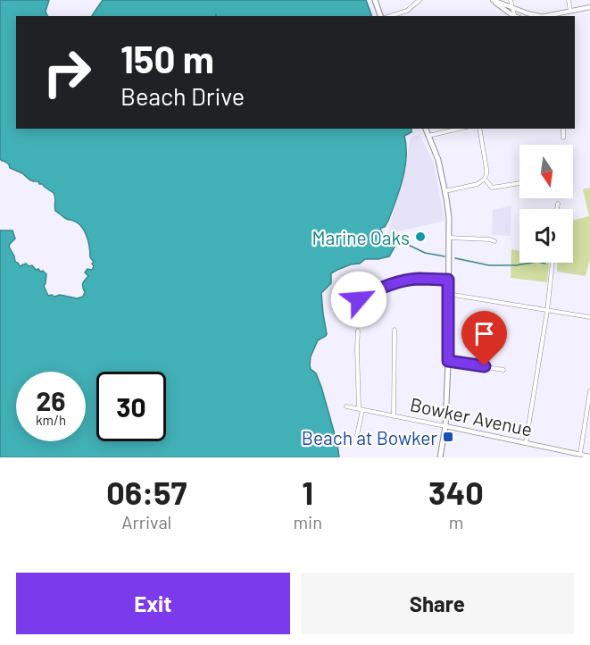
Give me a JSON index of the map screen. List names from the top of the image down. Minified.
{"streets":{"street":["Bowker Avenue"]},"places":{"other":["Marine Oaks"],"transit":["Beach at Bowker"]},"north":"bottom","page":{"turn":["150 m","Beach Drive"],"speed":"26 km/h","limit":"30","eta":["06:57","Arrival","1","min","340","m"],"buttons":["Exit","Share"]}}
